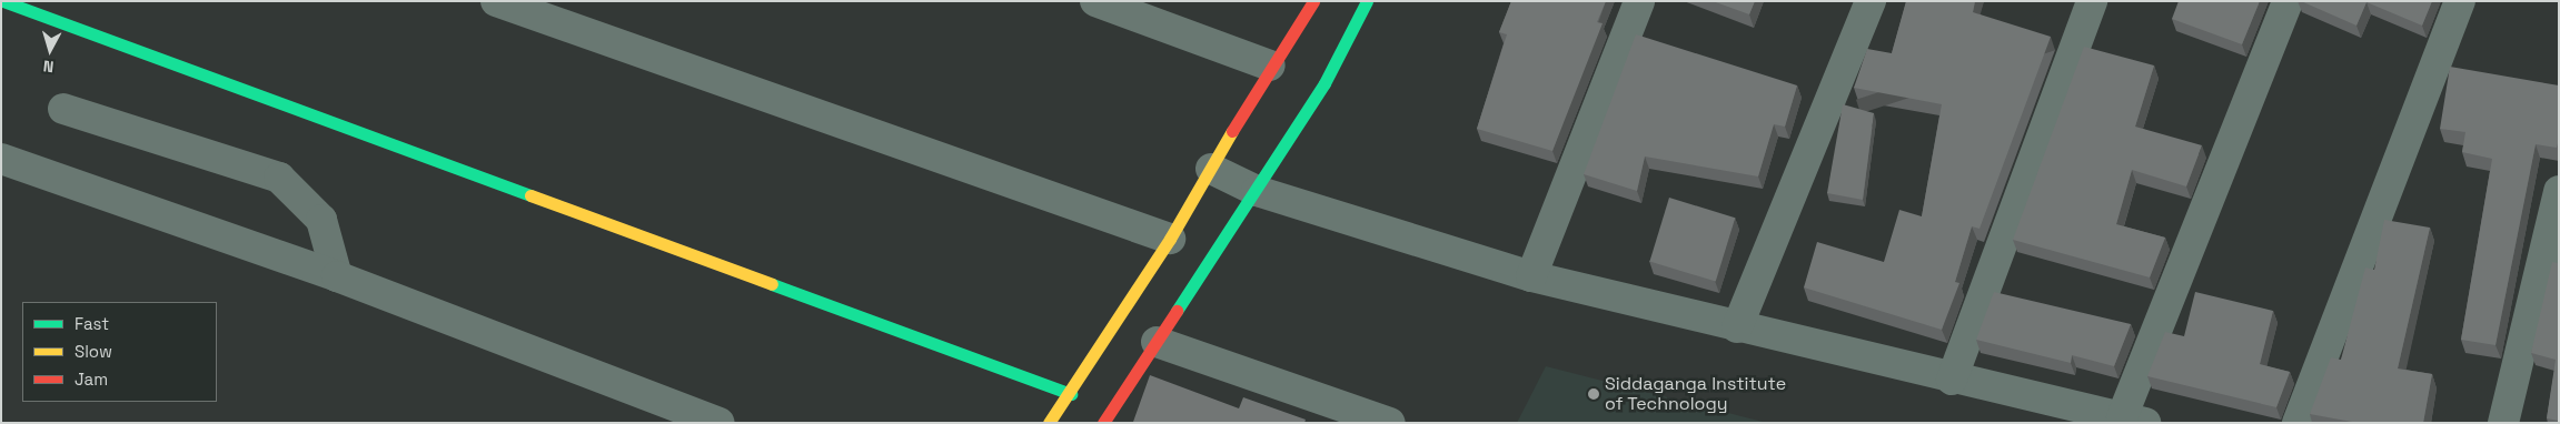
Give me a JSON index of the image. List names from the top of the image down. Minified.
{"places":["Siddaganga Institute of Technology"],"legend":["Fast","Slow","Jam"],"north":"bottom"}
